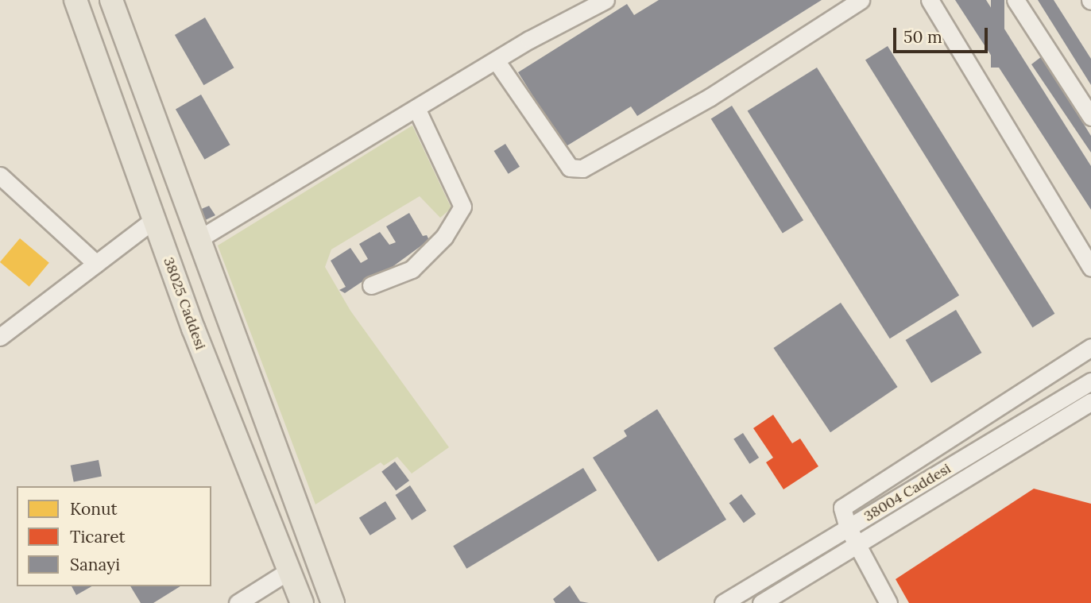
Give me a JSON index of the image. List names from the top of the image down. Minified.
{"streets":{"main road":["38025 Caddesi"],"street":["38004 Caddesi"]},"legend":["Konut","Ticaret","Sanayi"],"scale_bar":"50 m"}
